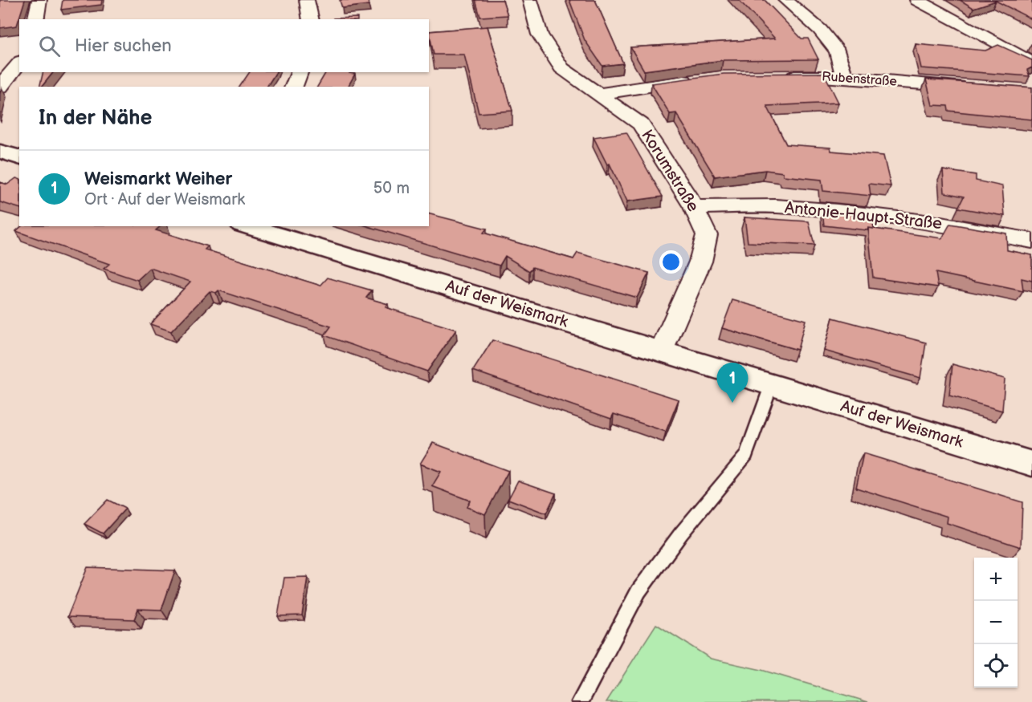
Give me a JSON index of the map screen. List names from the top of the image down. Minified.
{"streets":{"street":["Rubenstraße","Korumstraße","Antonie-Haupt-Straße","Auf der Weismark"]},"crossings":[["Korumstraße","Antonie-Haupt-Straße"],["Korumstraße","Auf der Weismark"]],"page":{"search":"Hier suchen","heading":"In der Nähe","list":[{"mark":"1","name":"Weismarkt Weiher","note":"Ort · Auf der Weismark","value":"50 m"}],"pins":"1","map_buttons":["+","−"]}}
